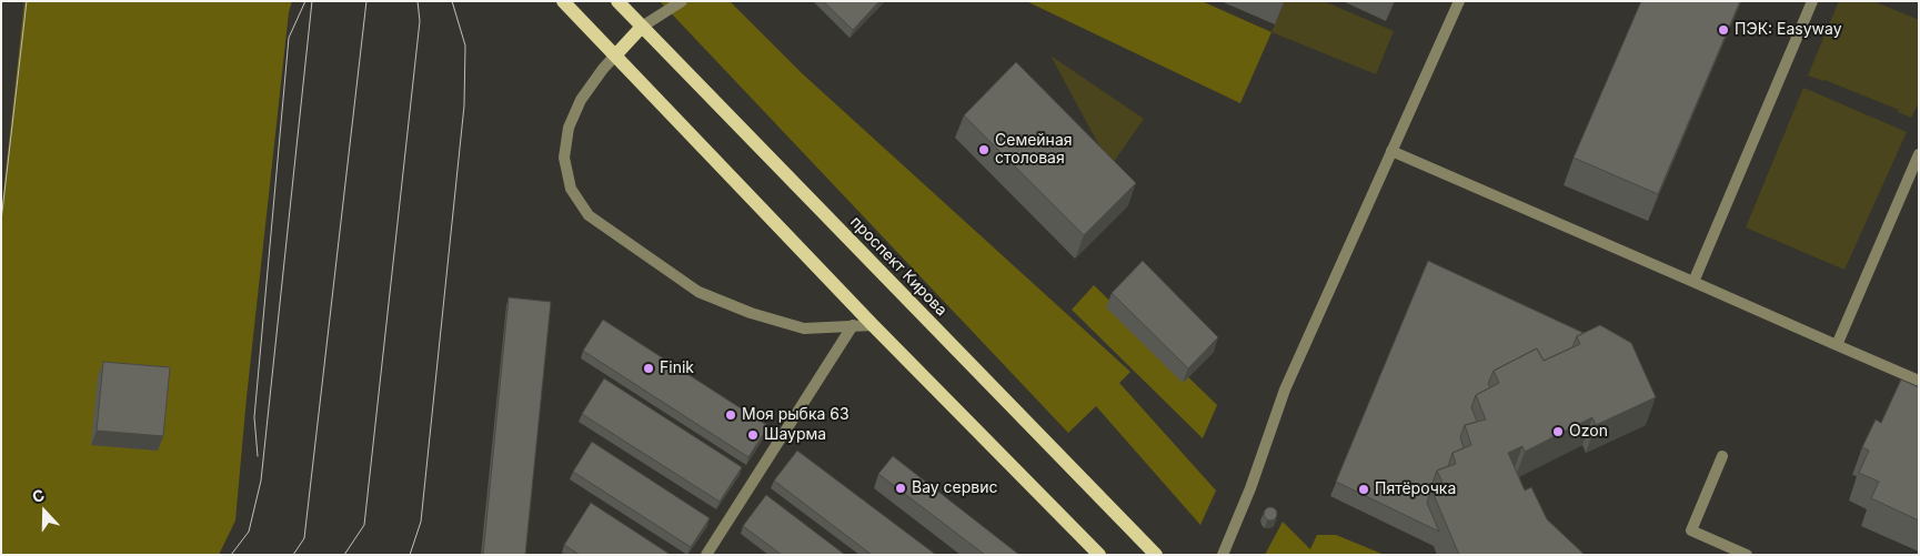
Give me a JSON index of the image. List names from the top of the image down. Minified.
{"streets":{"main road":["проспект Кирова"]},"places":["ПЭК: Easyway","Семейная столовая","Finik","Моя рыбка 63","Ozon","Шаурма","Вау сервис","Пятёрочка"],"north":"top"}
